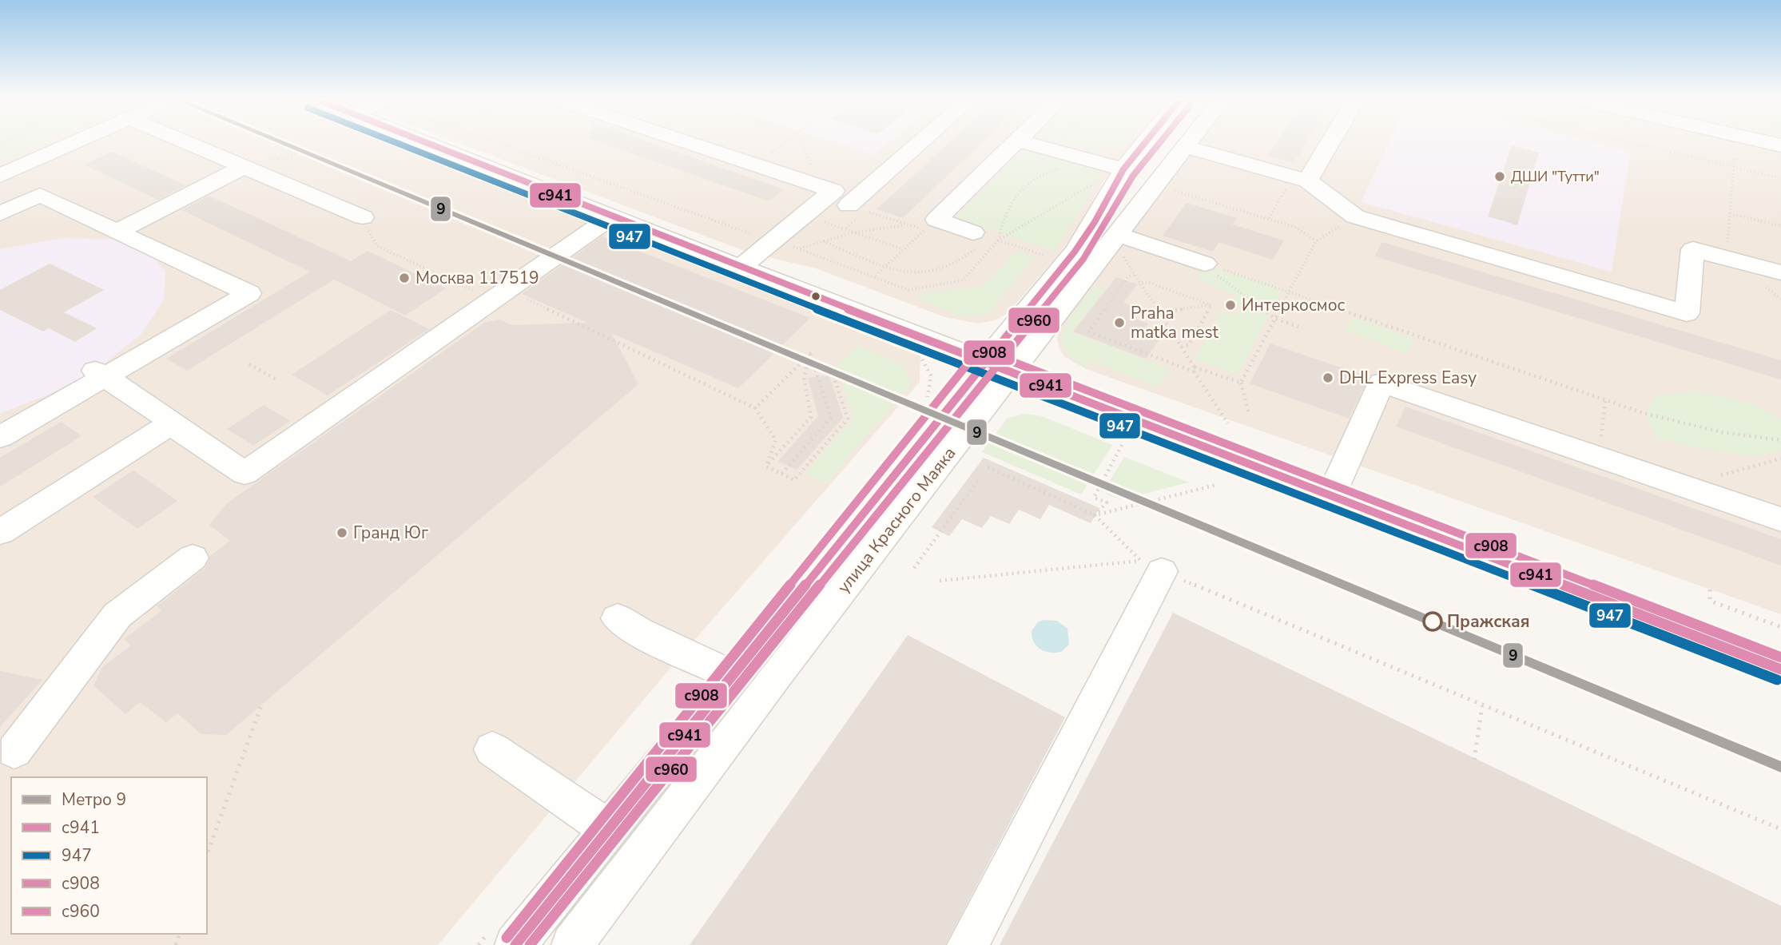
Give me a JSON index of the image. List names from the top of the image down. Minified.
{"streets":{"street":["улица Красного Маяка"]},"places":["ДШИ \"Тутти\"","Москва 117519","Интеркосмос","Praha matka mest","DHL Express Easy","Гранд Юг","Пражская"],"lines":["metro line 9","transit line с941","transit line 947","transit line с960","transit line с908"],"legend":["Метро 9","с941","947","с908","с960"]}
